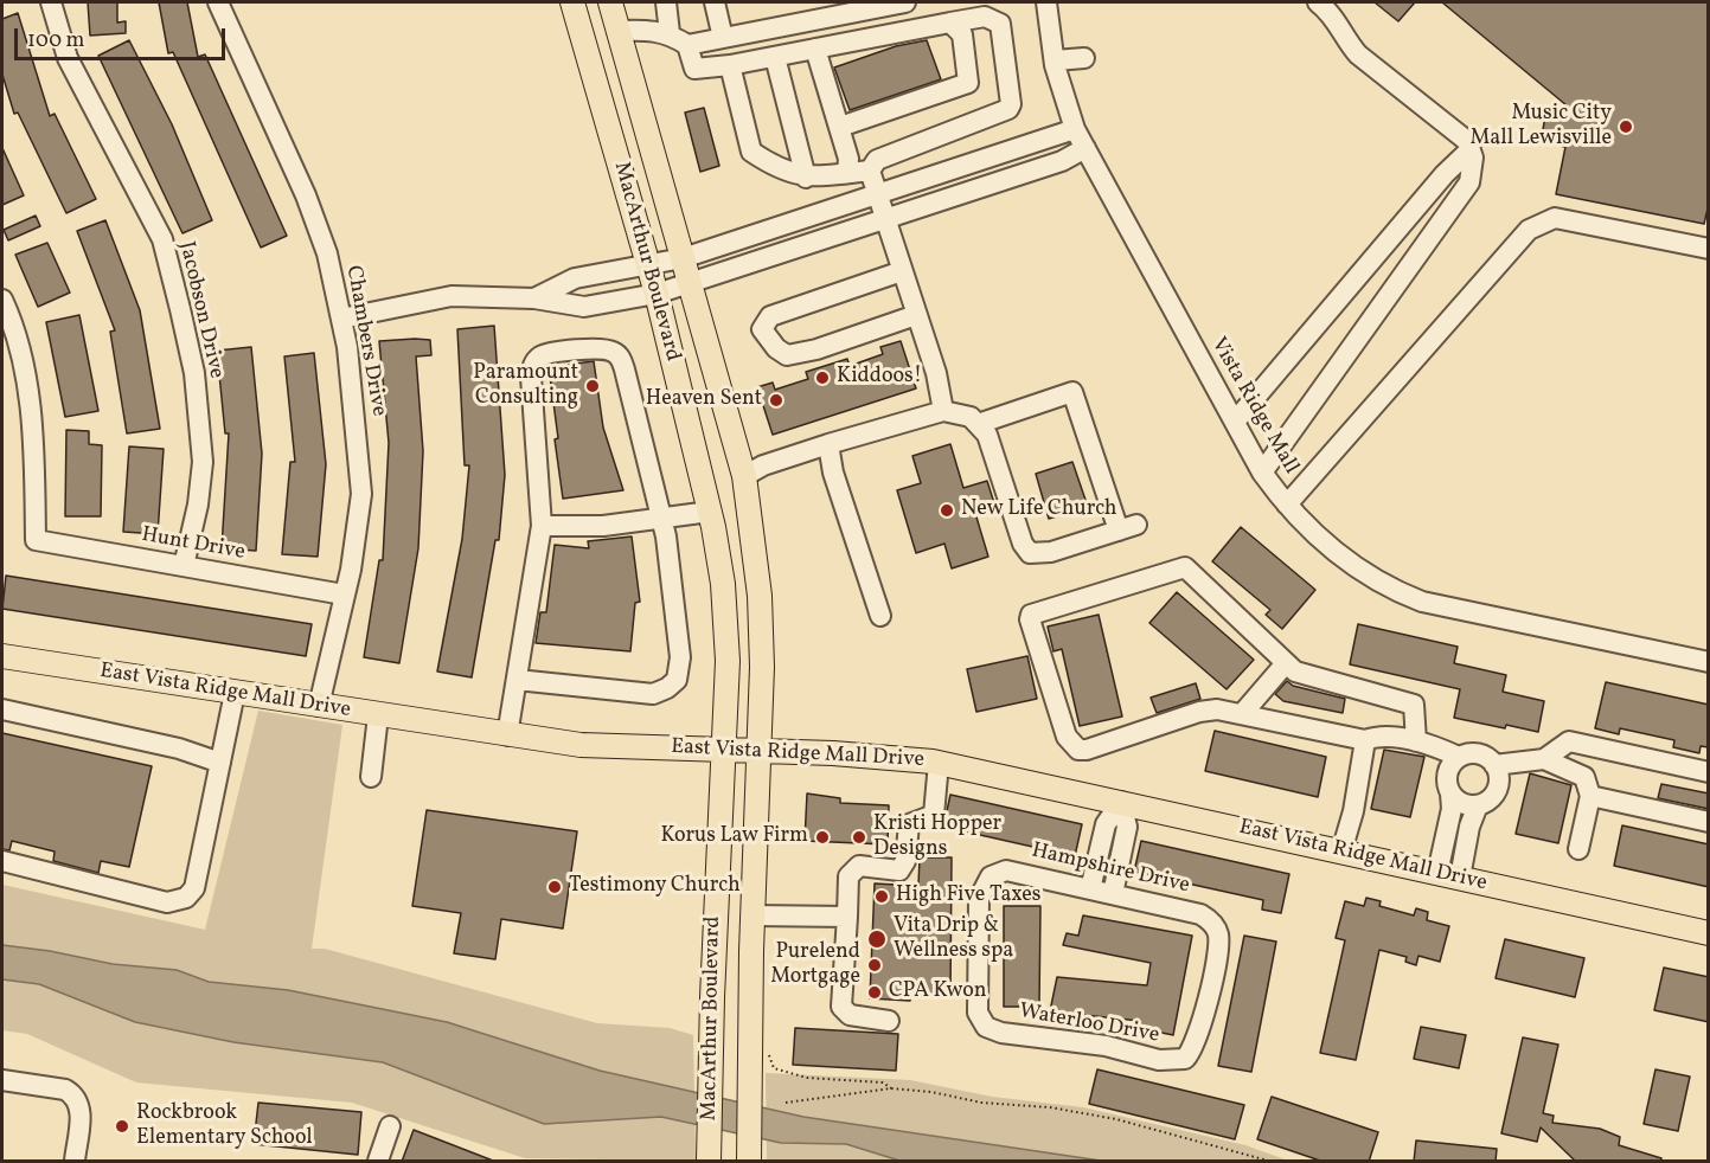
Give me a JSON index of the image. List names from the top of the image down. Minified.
{"streets":{"main road":["MacArthur Boulevard","East Vista Ridge Mall Drive"],"street":["Jacobson Drive","Chambers Drive","Vista Ridge Mall","Hunt Drive","Hampshire Drive","Waterloo Drive"]},"crossings":[["MacArthur Boulevard","East Vista Ridge Mall Drive"],["Jacobson Drive","Hunt Drive"],["Chambers Drive","Hunt Drive"],["Chambers Drive","East Vista Ridge Mall Drive"],["Hampshire Drive","Waterloo Drive"]],"places":["Music City Mall Lewisville","Kiddoos!","Paramount Consulting","Heaven Sent","New Life Church","Korus Law Firm","Kristi Hopper Designs","Testimony Church","High Five Taxes","Vita Drip & Wellness spa","Purelend Mortgage","CPA Kwon","Rockbrook Elementary School"],"scale_bar":"100 m"}
